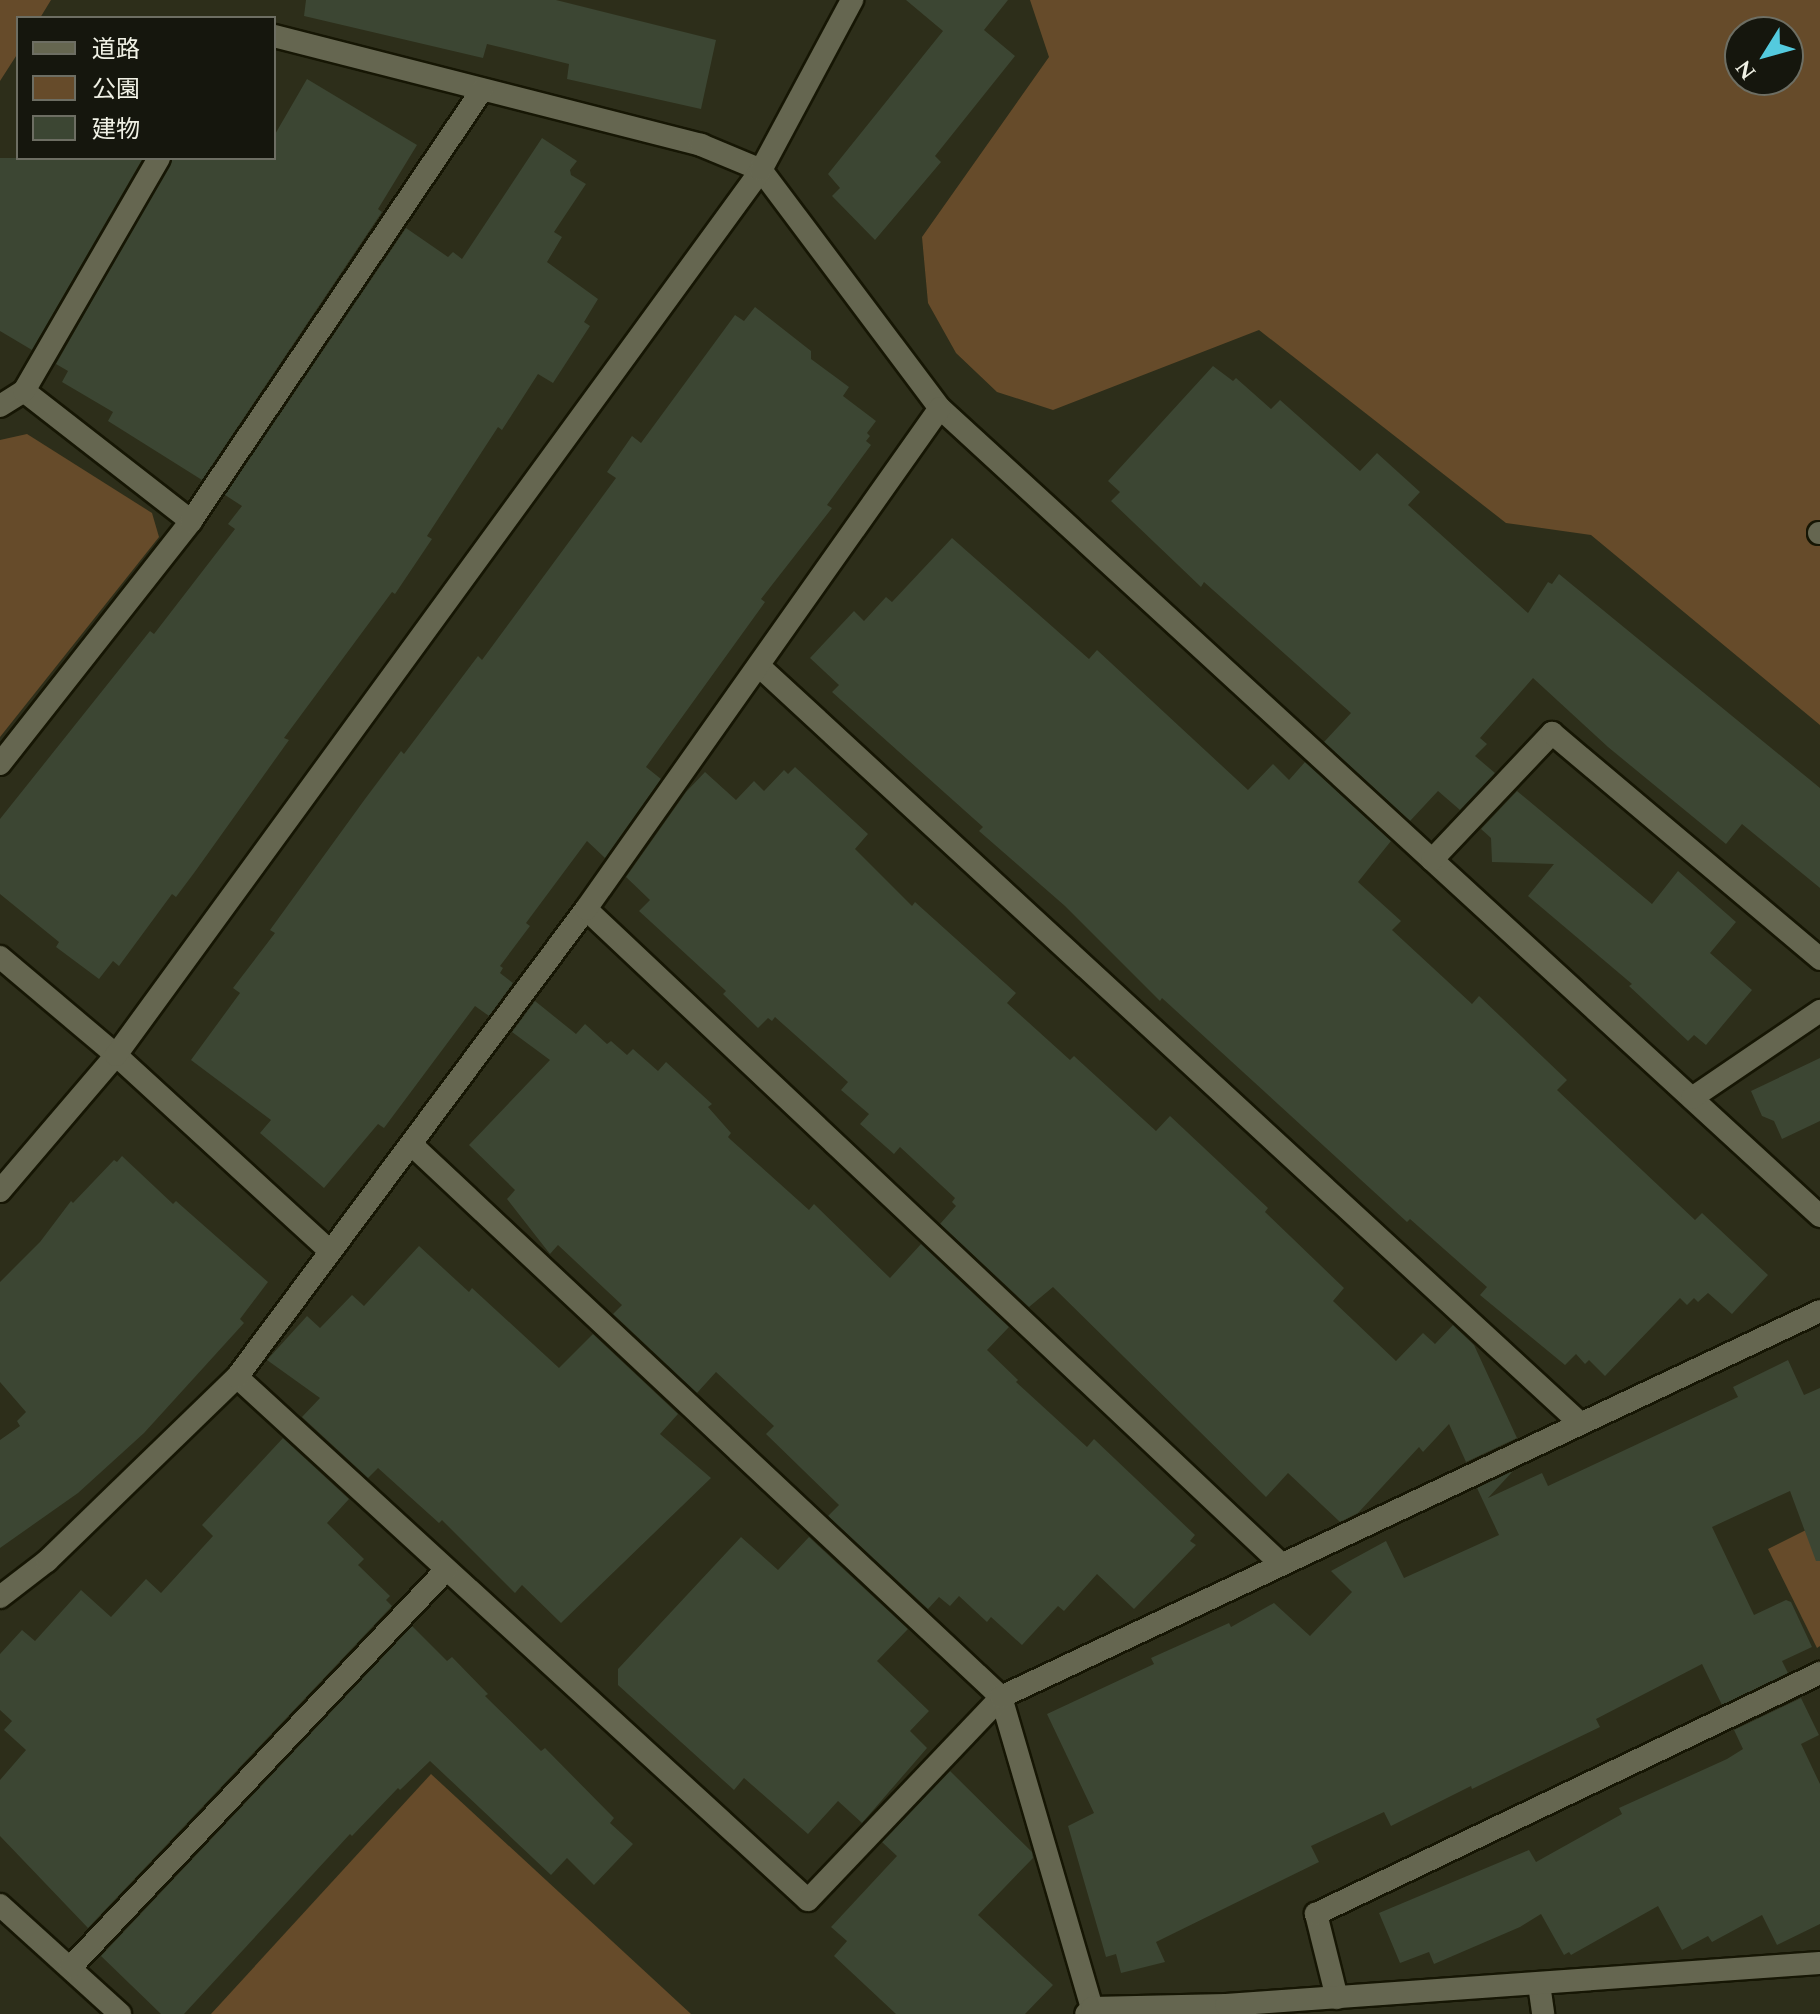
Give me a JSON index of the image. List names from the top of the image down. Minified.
{"legend":["道路","公園","建物"],"north":"bottom left"}
